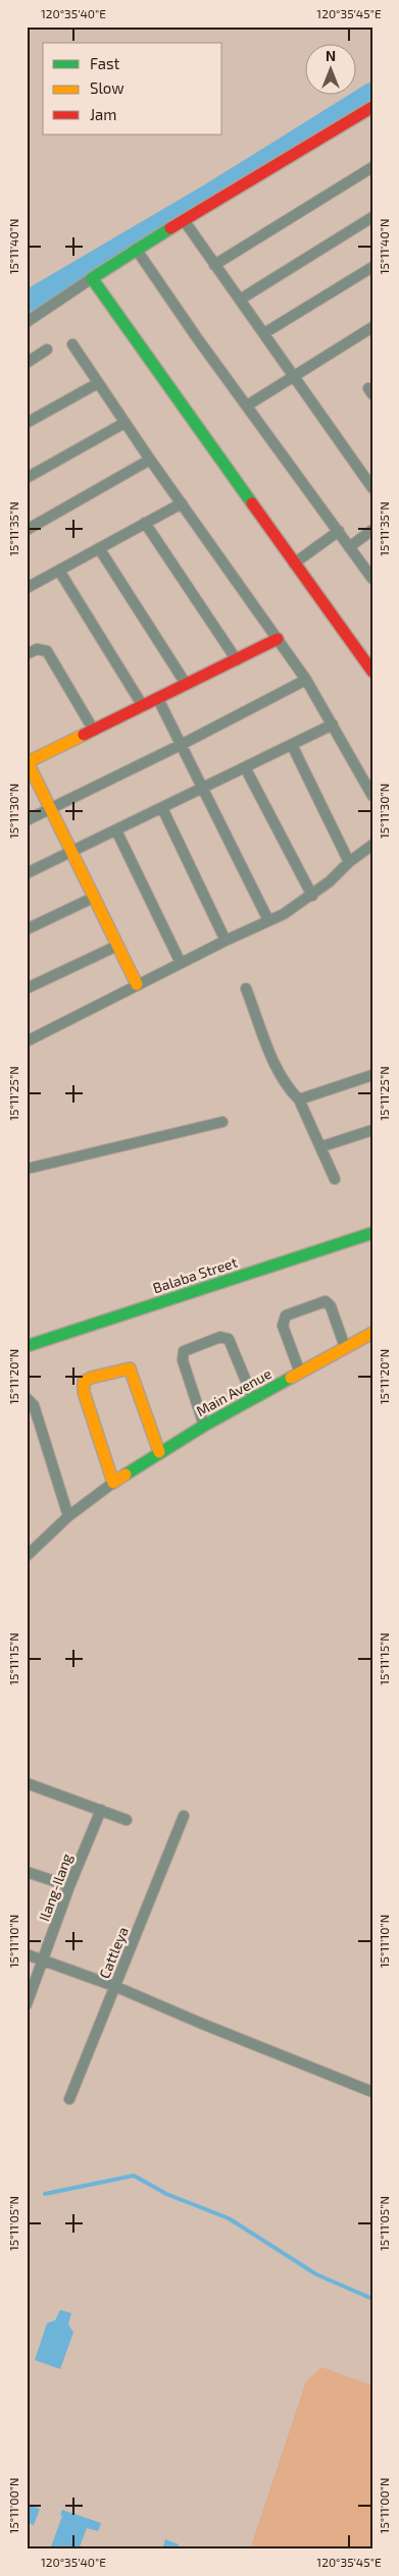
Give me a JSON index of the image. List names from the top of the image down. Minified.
{"streets":{"street":["Balaba Street","Main Avenue","Ilang-Ilang","Cattleya"]},"legend":["Fast","Slow","Jam"],"north":"top","coordinates":["120°35'40\"E","120°35'45\"E","15°11'40\"N","15°11'35\"N","15°11'30\"N","15°11'25\"N","15°11'20\"N","15°11'15\"N","15°11'10\"N","15°11'05\"N","15°11'00\"N"]}
